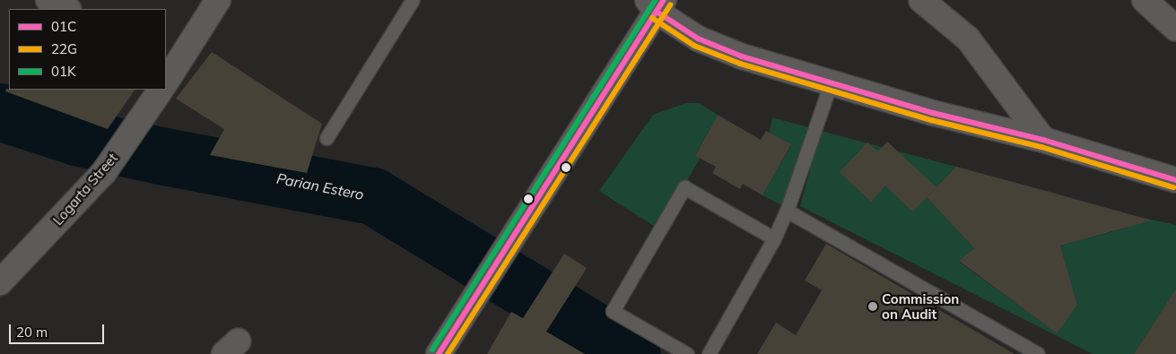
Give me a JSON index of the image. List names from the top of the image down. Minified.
{"streets":{"street":["Logarta Street"]},"water":["Parian Estero"],"places":["Commission on Audit"],"lines":["transit line 01C","transit line 01K","transit line 22G"],"legend":["01C","22G","01K"],"scale_bar":"20 m"}
